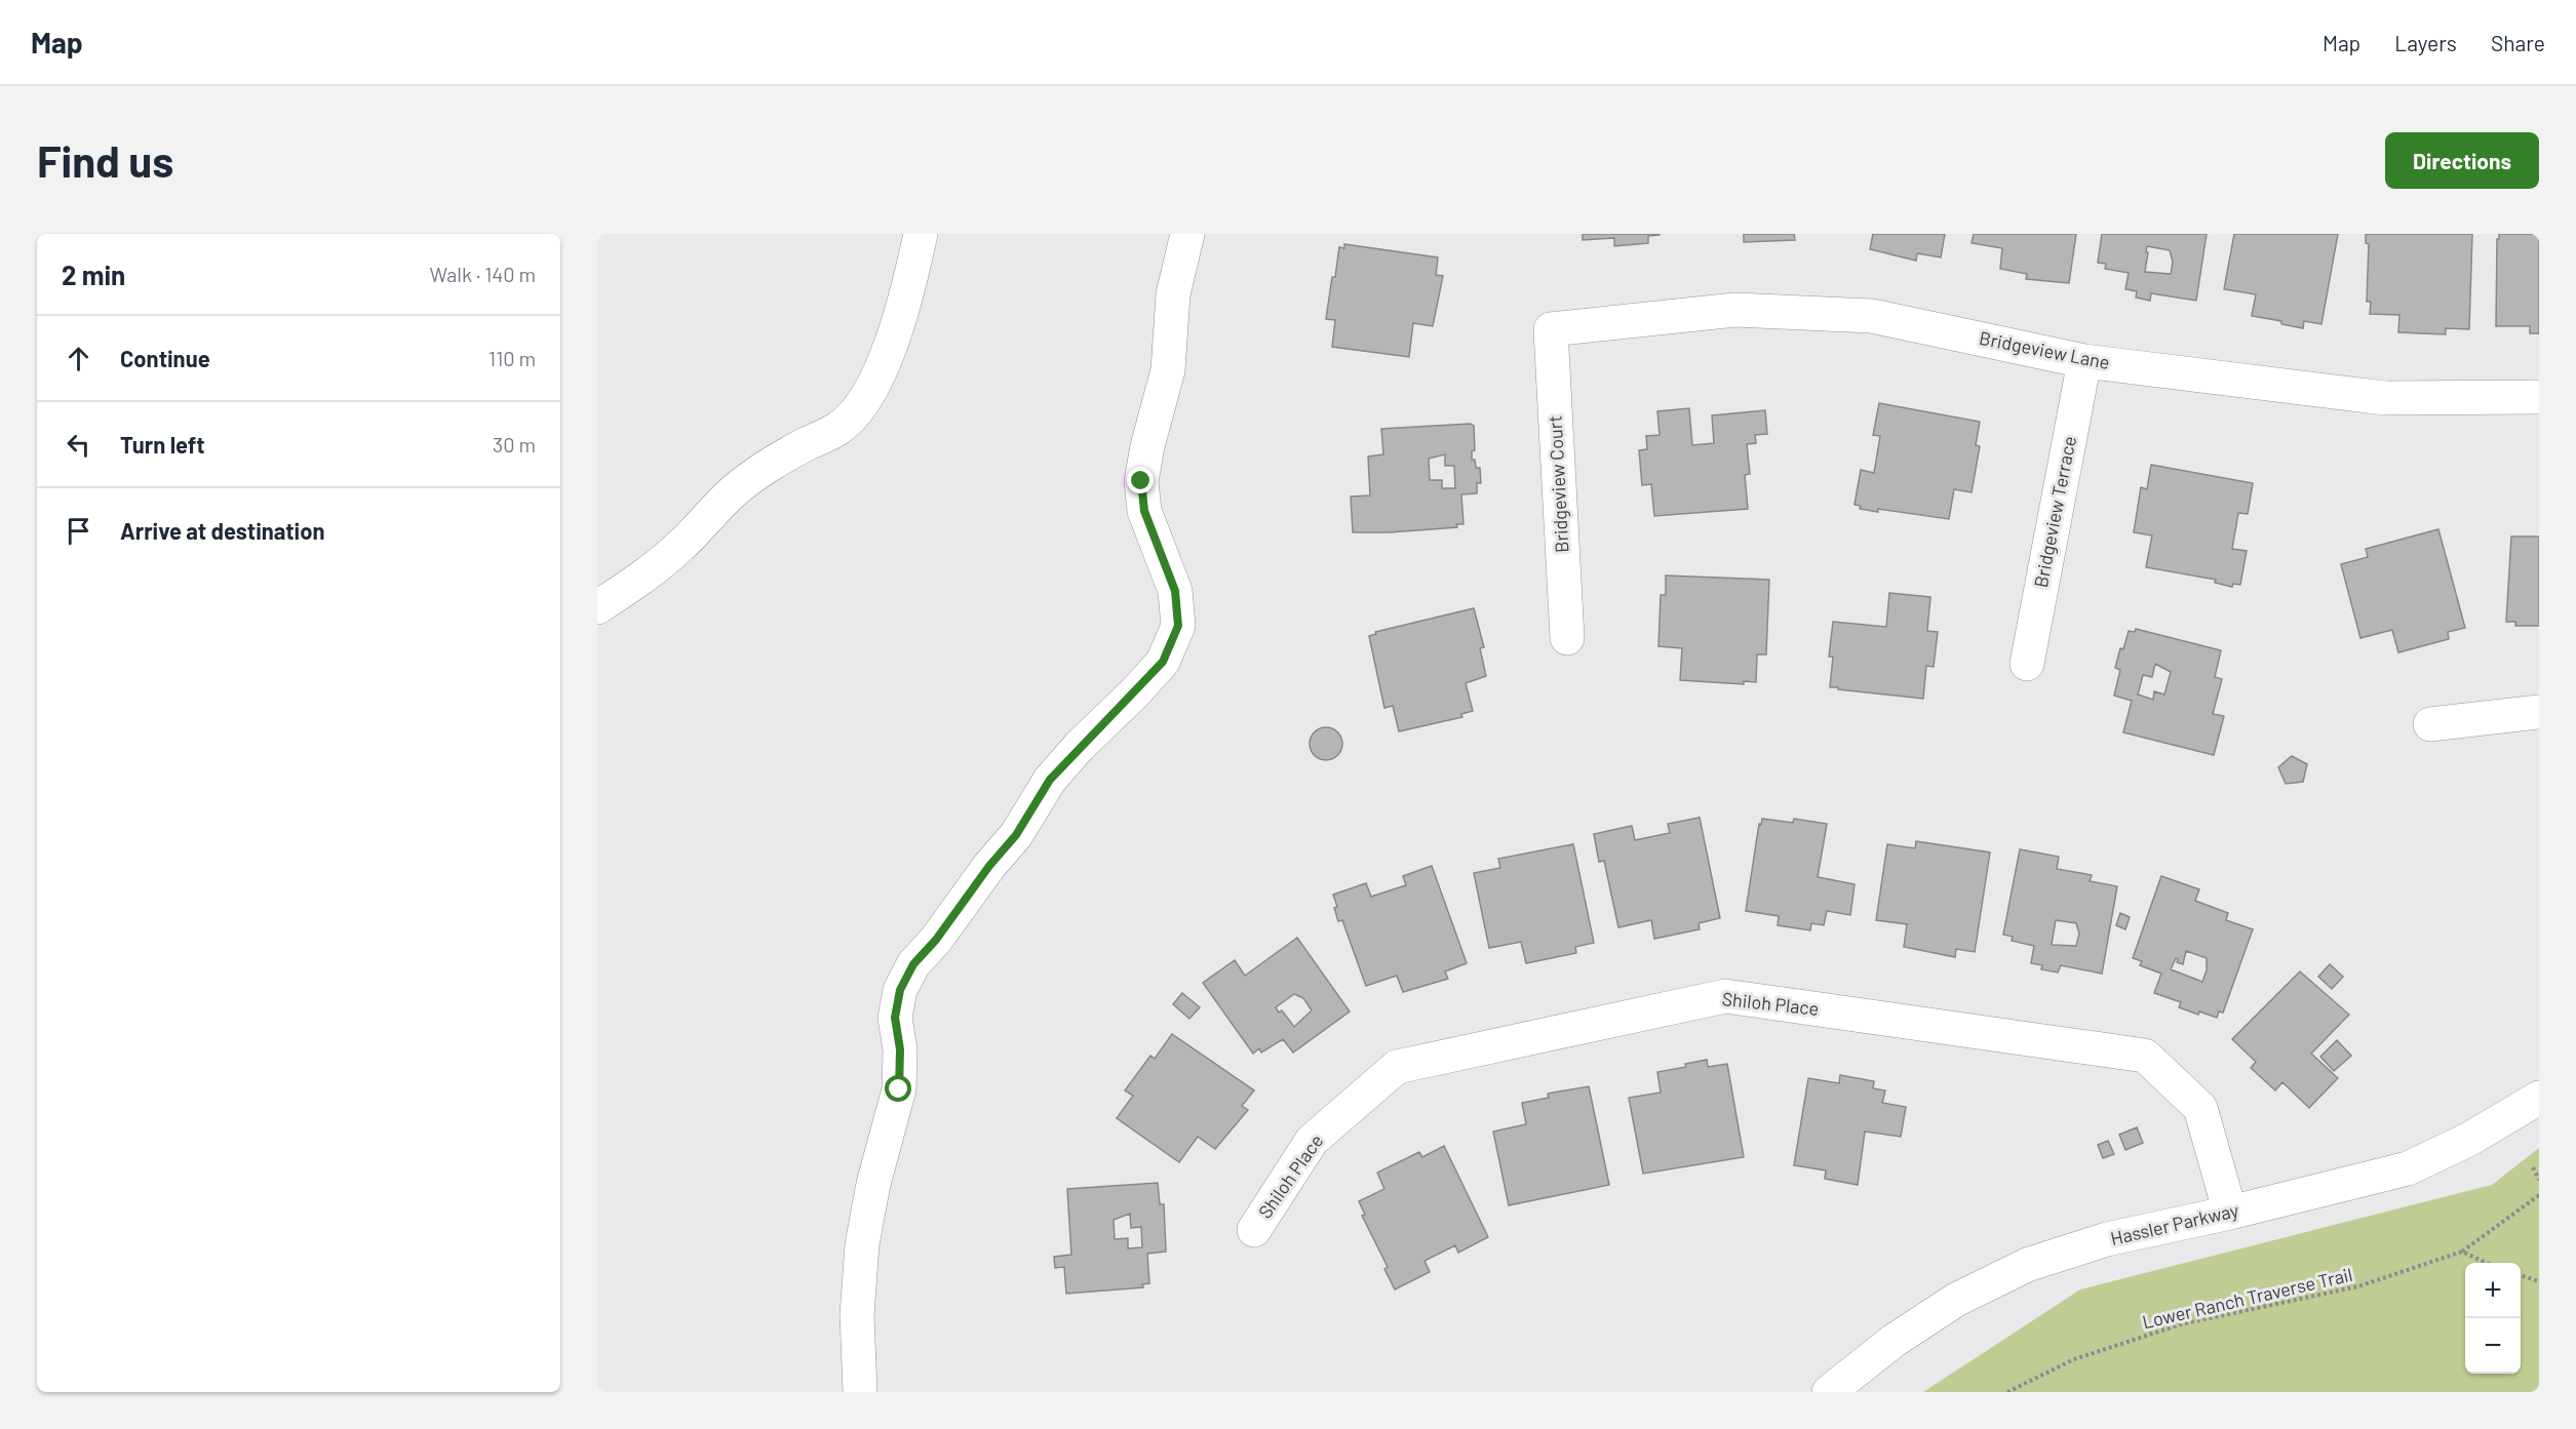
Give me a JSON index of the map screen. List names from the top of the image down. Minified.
{"streets":{"street":["Bridgeview Lane","Bridgeview Court","Bridgeview Terrace","Shiloh Place","Hassler Parkway"],"path":["Lower Ranch Traverse Trail"]},"crossings":[["Bridgeview Lane","Bridgeview Court"],["Bridgeview Lane","Bridgeview Terrace"],["Shiloh Place","Hassler Parkway"]],"page":{"header":"Map","nav":["Map","Layers","Share"],"buttons":"Directions","title":"Find us","heading":["2 min","Walk · 140 m"],"list":[["Continue","110 m"],["Turn left","30 m"],"Arrive at destination"],"map_buttons":["+","−"]}}
